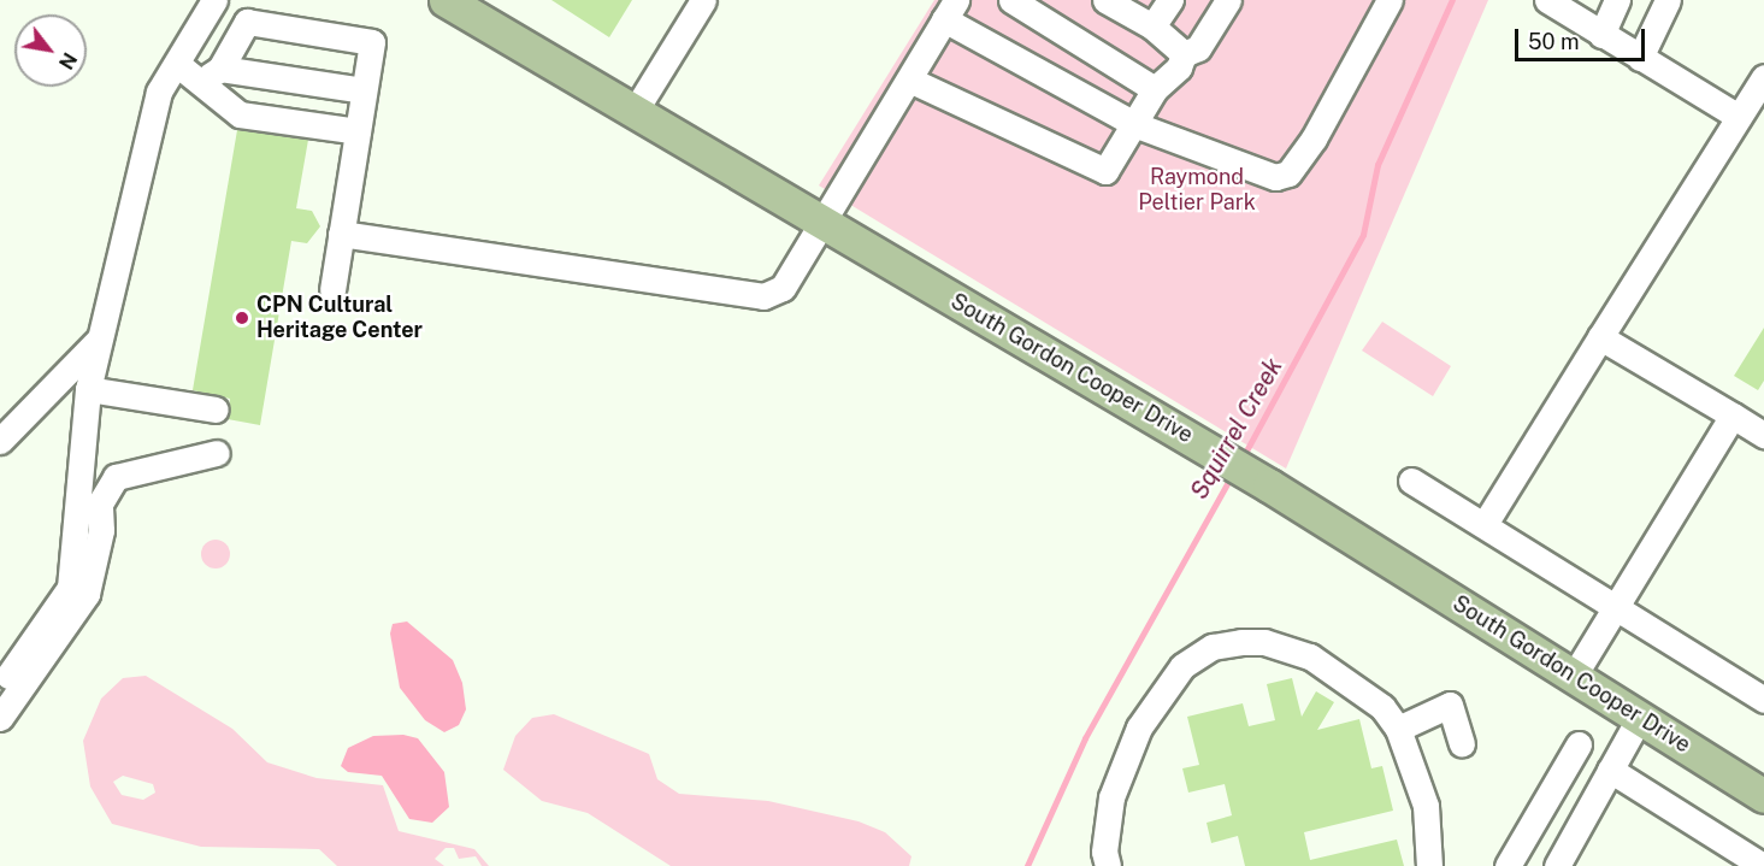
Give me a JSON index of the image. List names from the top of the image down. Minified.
{"streets":{"main road":["South Gordon Cooper Drive"]},"water":["Squirrel Creek"],"parks":["Raymond Peltier Park"],"places":["CPN Cultural Heritage Center"],"scale_bar":"50 m","north":"bottom right"}
